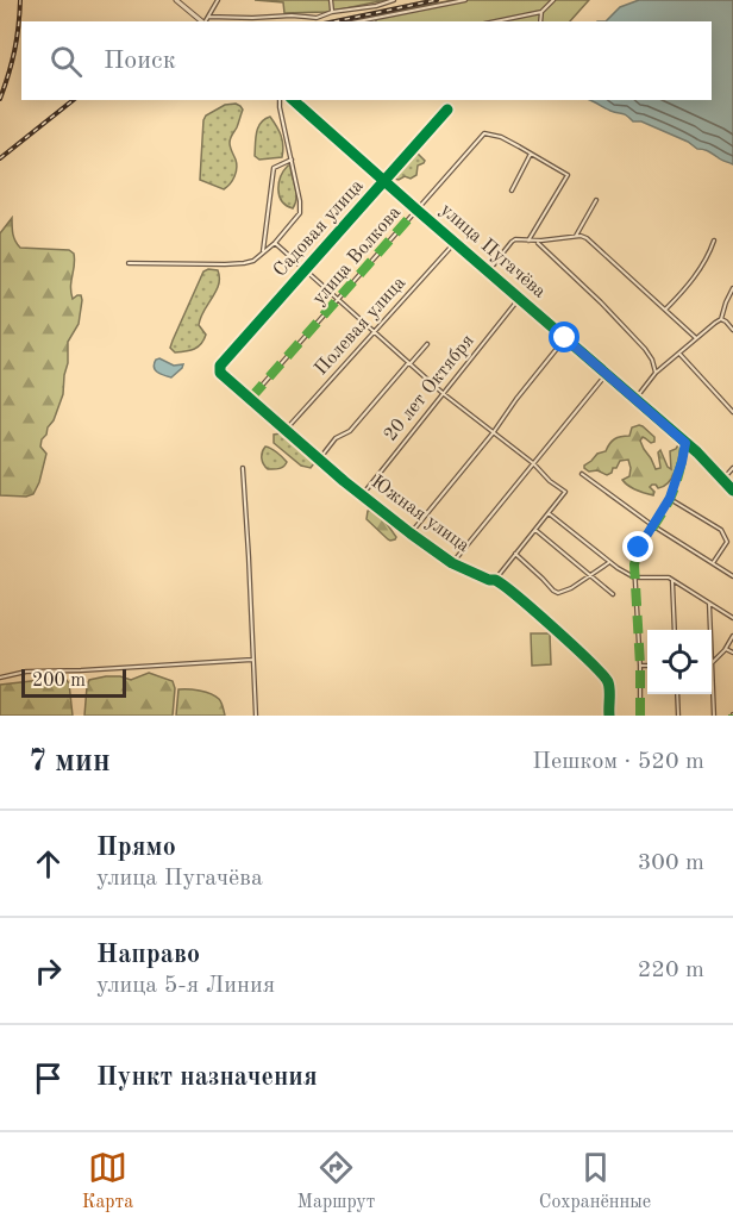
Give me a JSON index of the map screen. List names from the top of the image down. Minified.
{"streets":{"street":["Садовая улица","улица Пугачёва","улица Волкова","Полевая улица","20 лет Октября","Южная улица"]},"crossings":[["Садовая улица","улица Пугачёва"],["Садовая улица","Южная улица"],["улица Пугачёва","улица Волкова"],["улица Пугачёва","Полевая улица"],["улица Пугачёва","20 лет Октября"],["улица Волкова","Южная улица"],["Полевая улица","Южная улица"],["20 лет Октября","Южная улица"]],"scale_bar":"200 m","page":{"search":"Поиск","scale":"200 m","heading":["7 мин","Пешком · 520 m"],"list":[["Прямо","улица Пугачёва","300 m"],["Направо","улица 5-я Линия","220 m"],"Пункт назначения"],"nav":["Карта","Маршрут","Сохранённые"]}}
